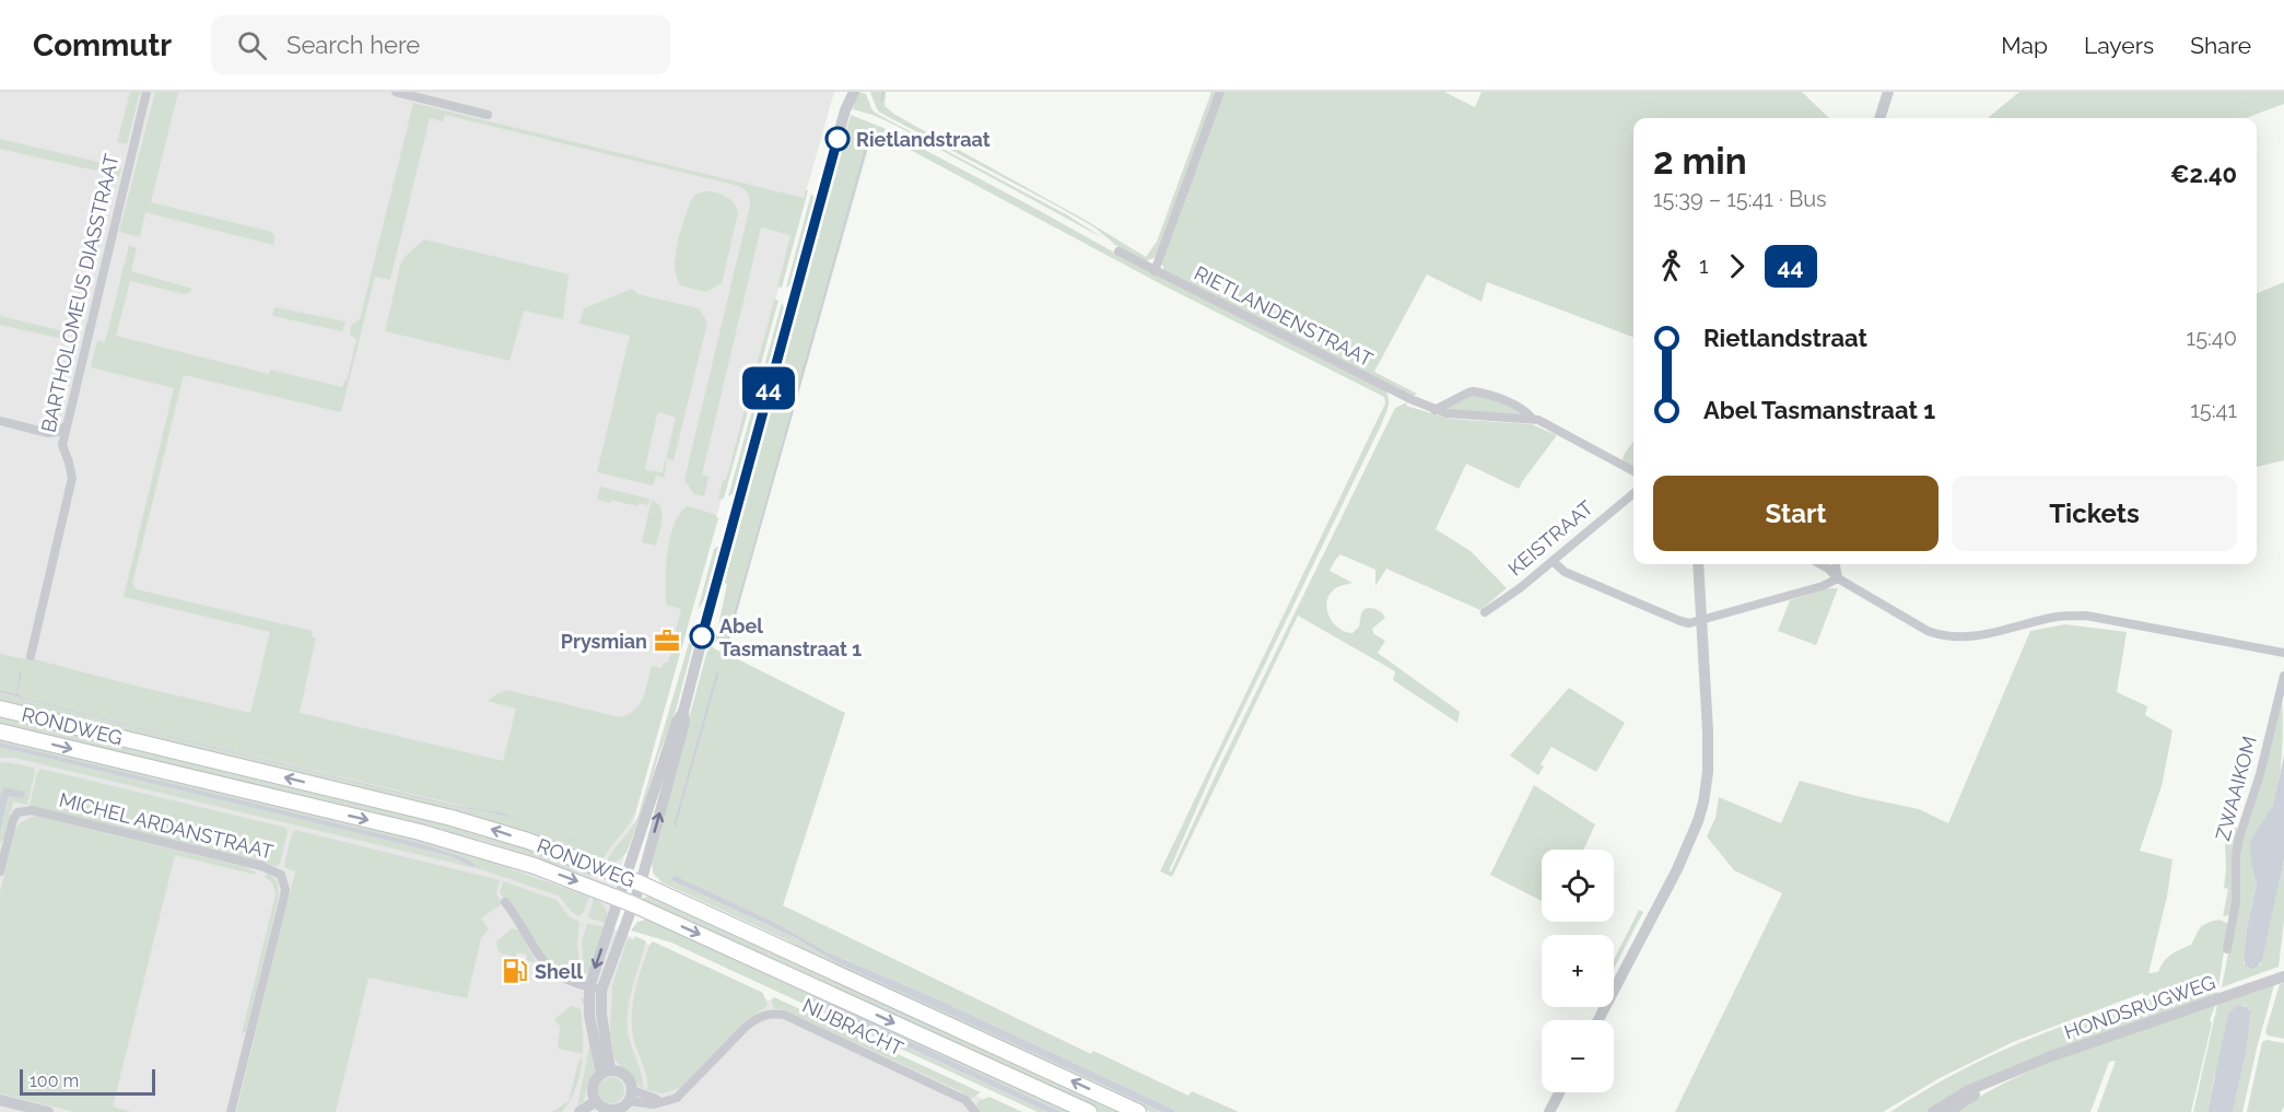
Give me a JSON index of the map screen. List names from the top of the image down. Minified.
{"streets":{"main road":["RONDWEG"],"street":["BARTHOLOMEUS DIASSTRAAT","RIETLANDENSTRAAT","KEISTRAAT","ZWAAIKOM","MICHEL ARDANSTRAAT","HONDSRUGWEG","NIJBRACHT"]},"places":{"other":["Rietlandstraat","Abel Tasmanstraat 1"],"office":["Prysmian"],"fuel station":["Shell"]},"lines":["bus line 44"],"scale_bar":"100 m","page":{"header":"Commutr","search":"Search here","nav":["Map","Layers","Share"],"on_map":"44","heading":["2 min","15:39 – 15:41 · Bus","€2.40"],"legs":["1","44"],"list":[{"name":"Rietlandstraat","value":"15:40"},{"name":"Abel Tasmanstraat 1","value":"15:41"}],"buttons":["Start","Tickets"],"map_buttons":["+","−"],"scale":"100 m"}}
